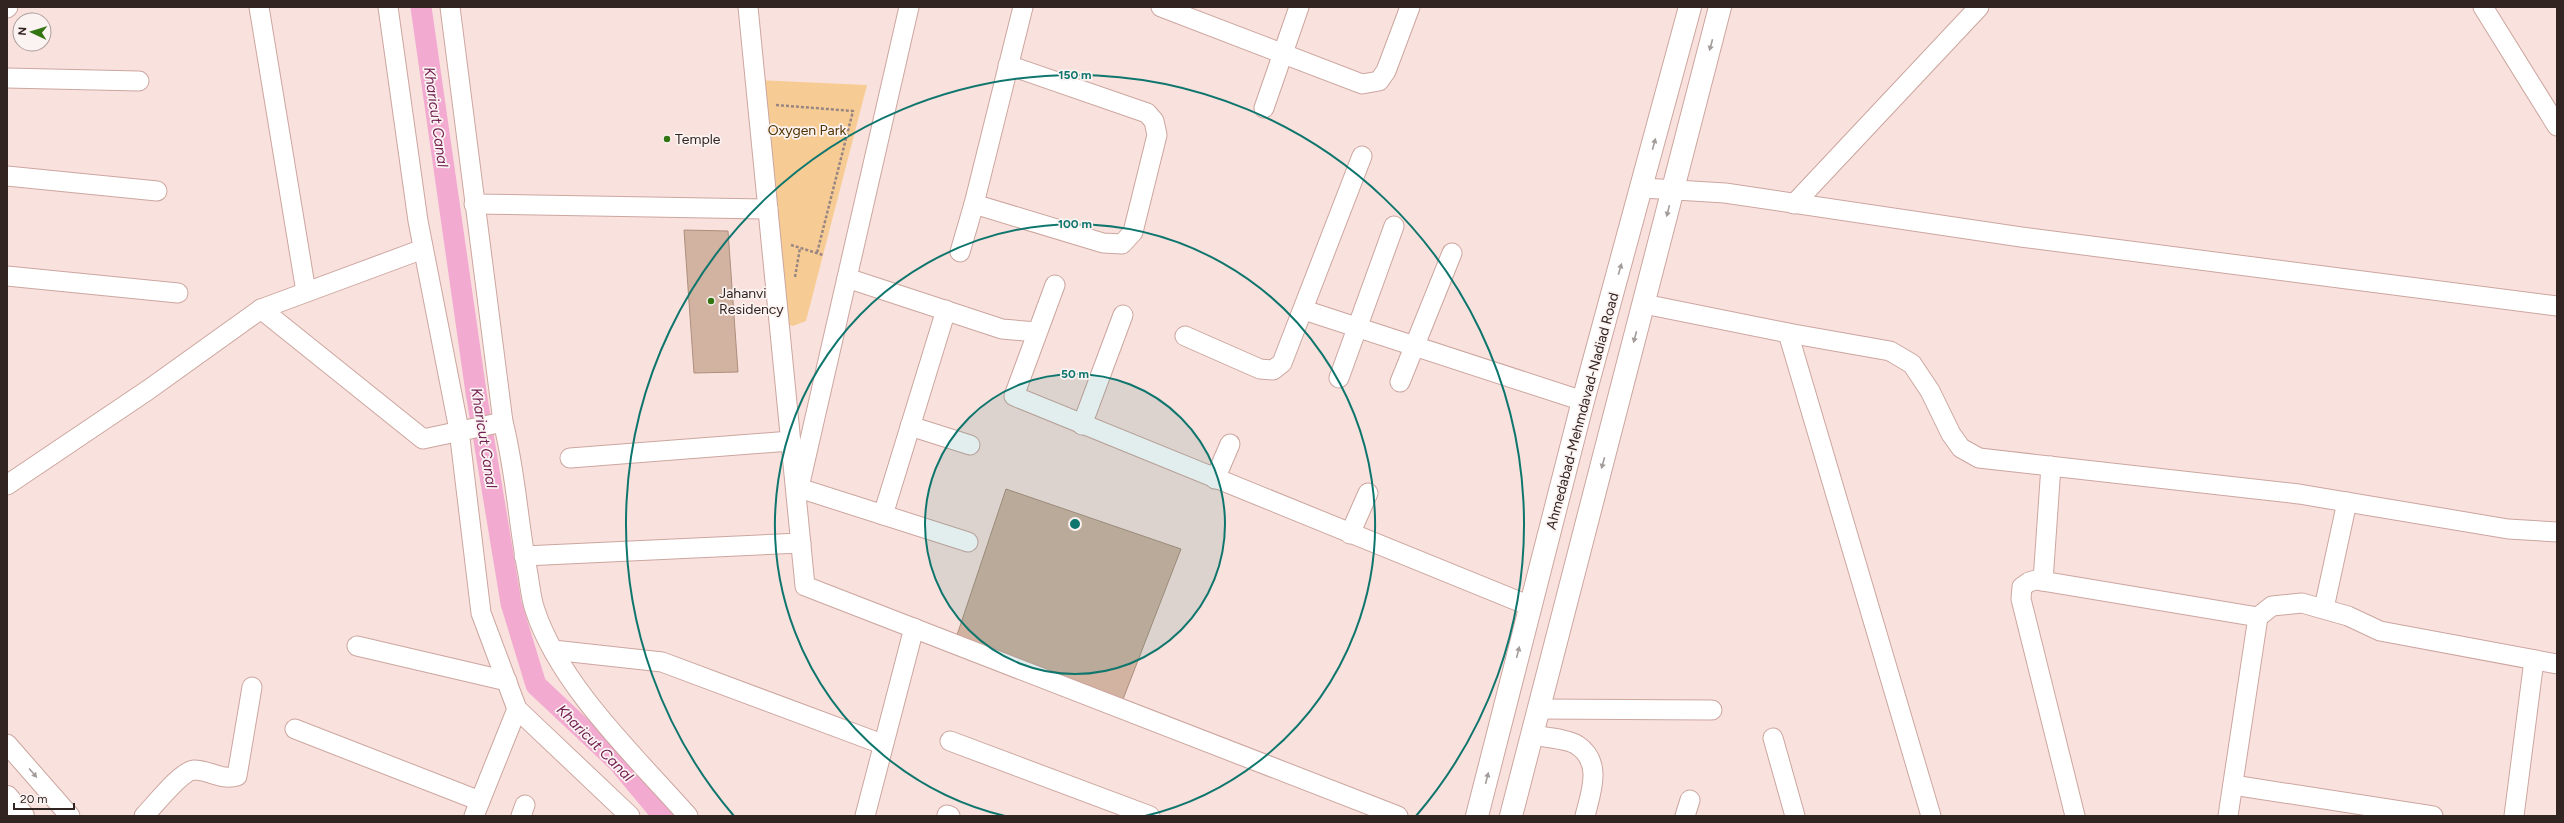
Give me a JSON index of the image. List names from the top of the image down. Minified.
{"streets":{"main road":["Ahmedabad-Mehmdavad-Nadiad Road"]},"water":["Kharicut Canal"],"parks":["Oxygen Park"],"places":["Temple","Jahanvi Residency"],"scale_bar":"20 m","north":"left","rings":["150 m","100 m","50 m"]}
